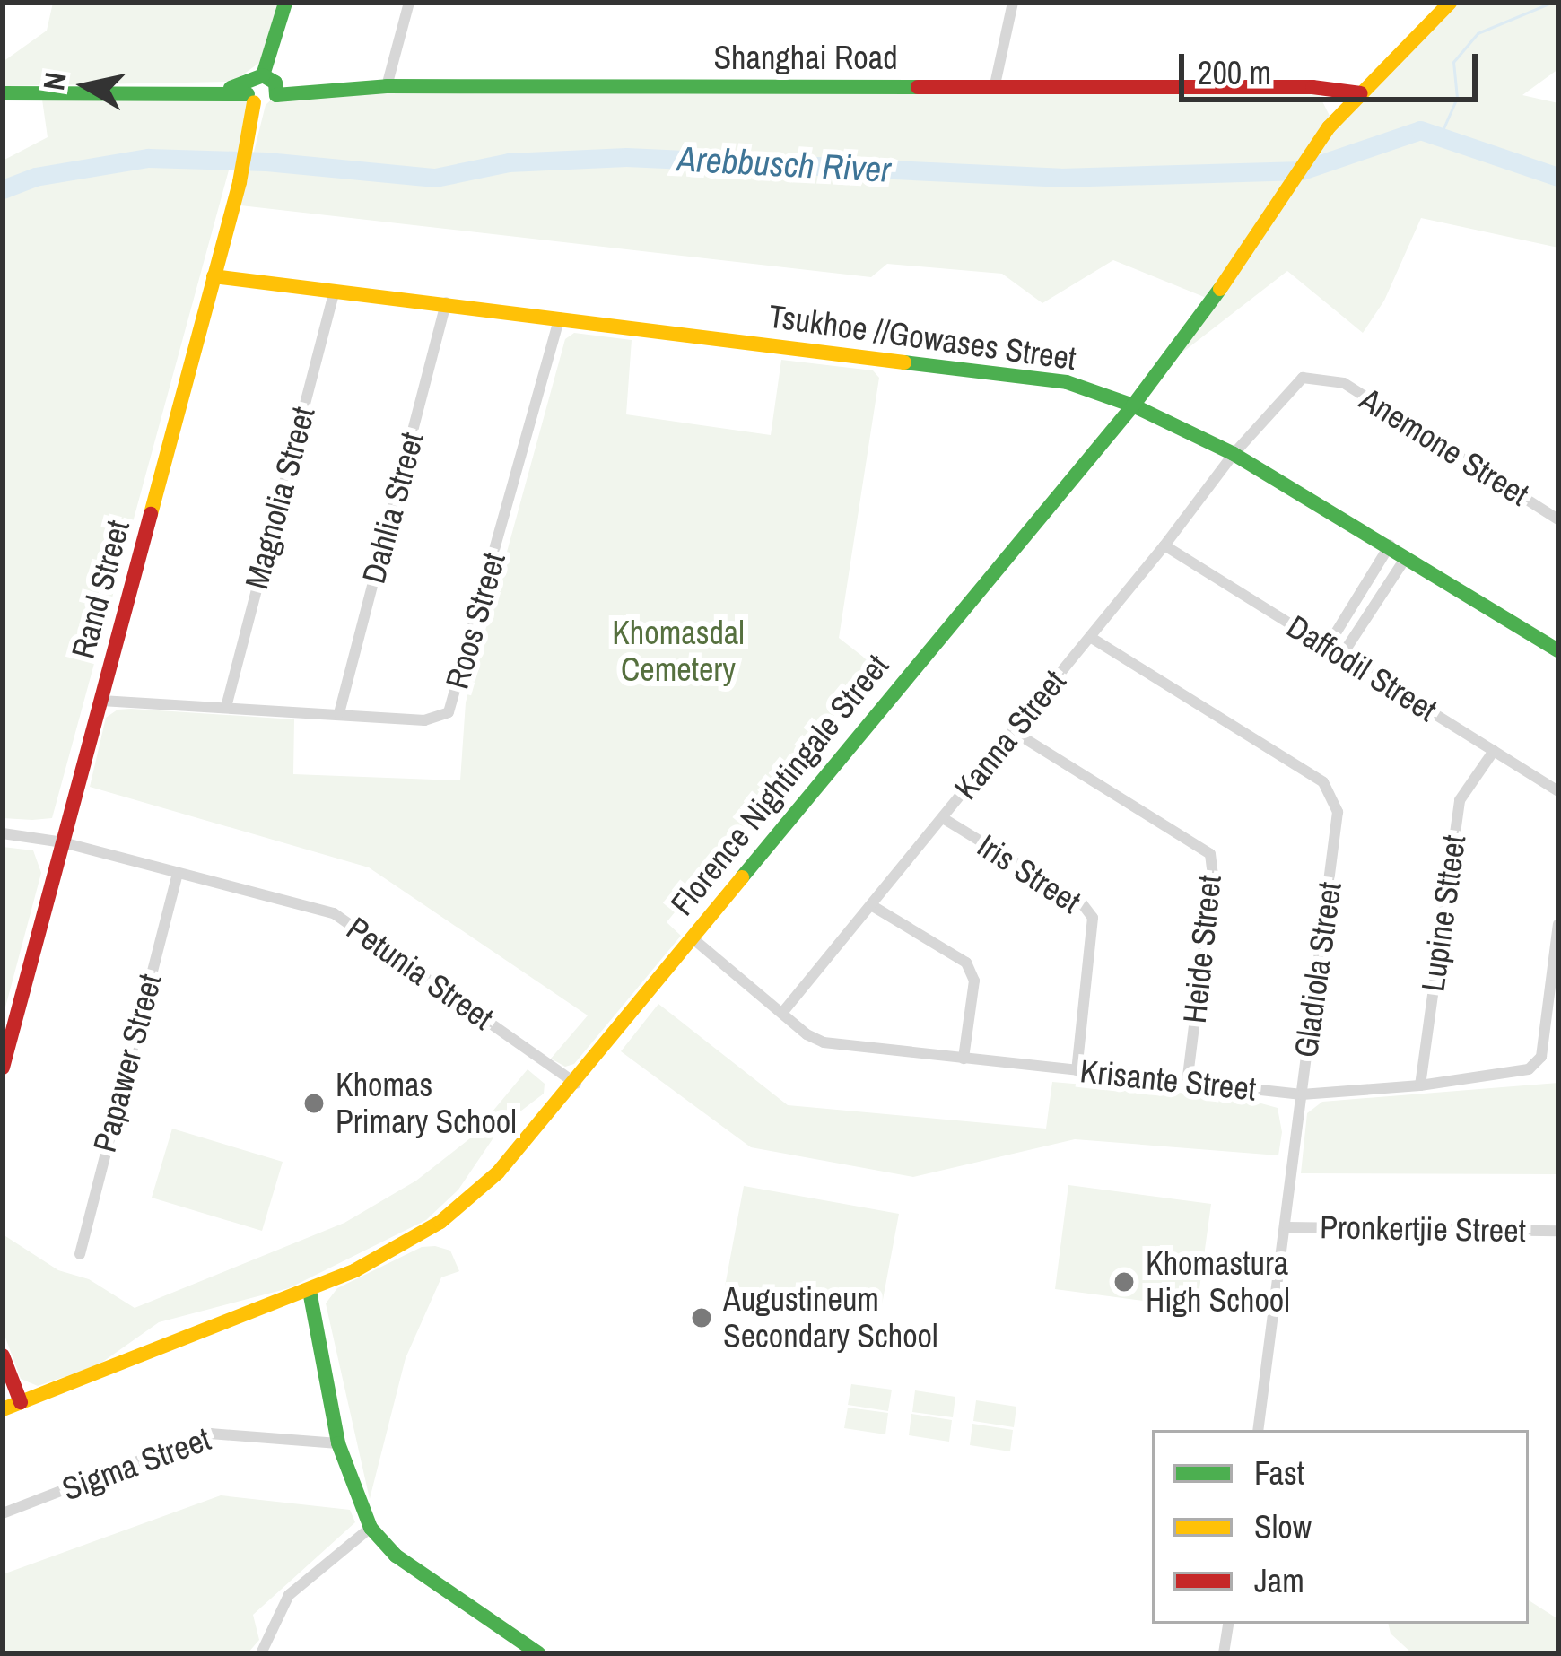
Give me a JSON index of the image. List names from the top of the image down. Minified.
{"streets":{"street":["Shanghai Road","Tsukhoe //Gowases Street","Anemone Street","Magnolia Street","Dahlia Street","Rand Street","Roos Street","Daffodil Street","Kanna Street","Florence Nightingale Street","Iris Street","Lupine Stteet","Heide Street","Gladiola Street","Petunia Street","Papawer Street","Krisante Street","Pronkertjie Street","Sigma Street"]},"crossings":[["Shanghai Road","Rand Street"],["Shanghai Road","Florence Nightingale Street"],["Tsukhoe //Gowases Street","Anemone Street"],["Tsukhoe //Gowases Street","Magnolia Street"],["Tsukhoe //Gowases Street","Dahlia Street"],["Tsukhoe //Gowases Street","Rand Street"],["Tsukhoe //Gowases Street","Roos Street"],["Tsukhoe //Gowases Street","Kanna Street"],["Tsukhoe //Gowases Street","Florence Nightingale Street"],["Anemone Street","Kanna Street"],["Magnolia Street","Roos Street"],["Dahlia Street","Roos Street"],["Rand Street","Roos Street"],["Rand Street","Petunia Street"],["Daffodil Street","Kanna Street"],["Daffodil Street","Lupine Stteet"],["Kanna Street","Iris Street"],["Kanna Street","Heide Street"],["Kanna Street","Gladiola Street"],["Kanna Street","Krisante Street"],["Florence Nightingale Street","Petunia Street"],["Florence Nightingale Street","Krisante Street"],["Iris Street","Krisante Street"],["Lupine Stteet","Krisante Street"],["Heide Street","Krisante Street"],["Gladiola Street","Krisante Street"],["Gladiola Street","Pronkertjie Street"],["Petunia Street","Papawer Street"]],"water":["Arebbusch River"],"parks":["Khomasdal Cemetery"],"places":["Khomas Primary School","Khomastura High School","Augustineum Secondary School"],"legend":["Fast","Slow","Jam"],"scale_bar":"200 m","north":"left"}
